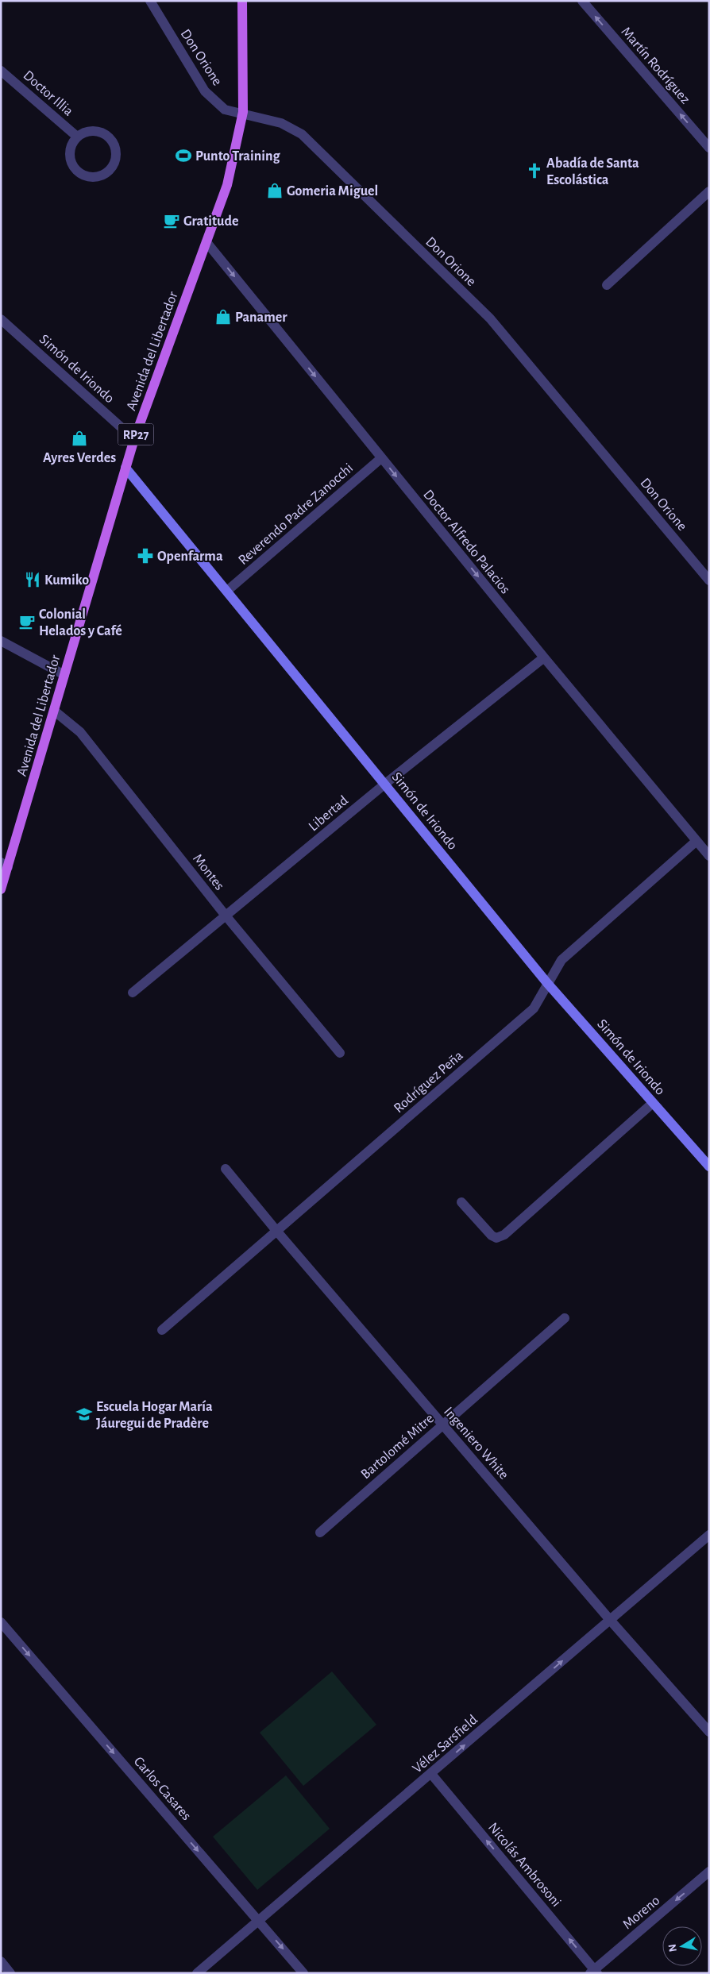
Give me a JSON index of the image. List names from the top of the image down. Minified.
{"streets":{"main road":["Avenida del Libertador","RP27"],"street":["Don Orione","Martín Rodríguez","Doctor Illia","Simón de Iriondo","Reverendo Padre Zanocchi","Doctor Alfredo Palacios","Libertad","Montes","Rodríguez Peña","Ingeniero White","Bartolomé Mitre","Vélez Sarsfield","Carlos Casares","Nicolás Ambrosoni","Moreno"]},"crossings":[["Don Orione","Avenida del Libertador"],["Avenida del Libertador","Simón de Iriondo"],["Avenida del Libertador","Doctor Alfredo Palacios"],["Avenida del Libertador","Montes"],["Simón de Iriondo","Reverendo Padre Zanocchi"],["Simón de Iriondo","Libertad"],["Simón de Iriondo","Rodríguez Peña"],["Reverendo Padre Zanocchi","Doctor Alfredo Palacios"],["Doctor Alfredo Palacios","Libertad"],["Doctor Alfredo Palacios","Rodríguez Peña"],["Libertad","Montes"],["Rodríguez Peña","Ingeniero White"],["Ingeniero White","Bartolomé Mitre"],["Ingeniero White","Vélez Sarsfield"],["Vélez Sarsfield","Carlos Casares"],["Vélez Sarsfield","Nicolás Ambrosoni"],["Nicolás Ambrosoni","Moreno"]],"one_way":["Martín Rodríguez","Doctor Alfredo Palacios","Carlos Casares","Nicolás Ambrosoni","Moreno"],"places":{"sports":["Punto Training"],"church":["Abadía de Santa Escolástica"],"shop":["Gomeria Miguel","Panamer","Ayres Verdes"],"cafe":["Gratitude","Colonial Helados y Café"],"pharmacy":["Openfarma"],"restaurant":["Kumiko"],"school or university":["Escuela Hogar María Jáuregui de Pradère"]},"north":"left"}
